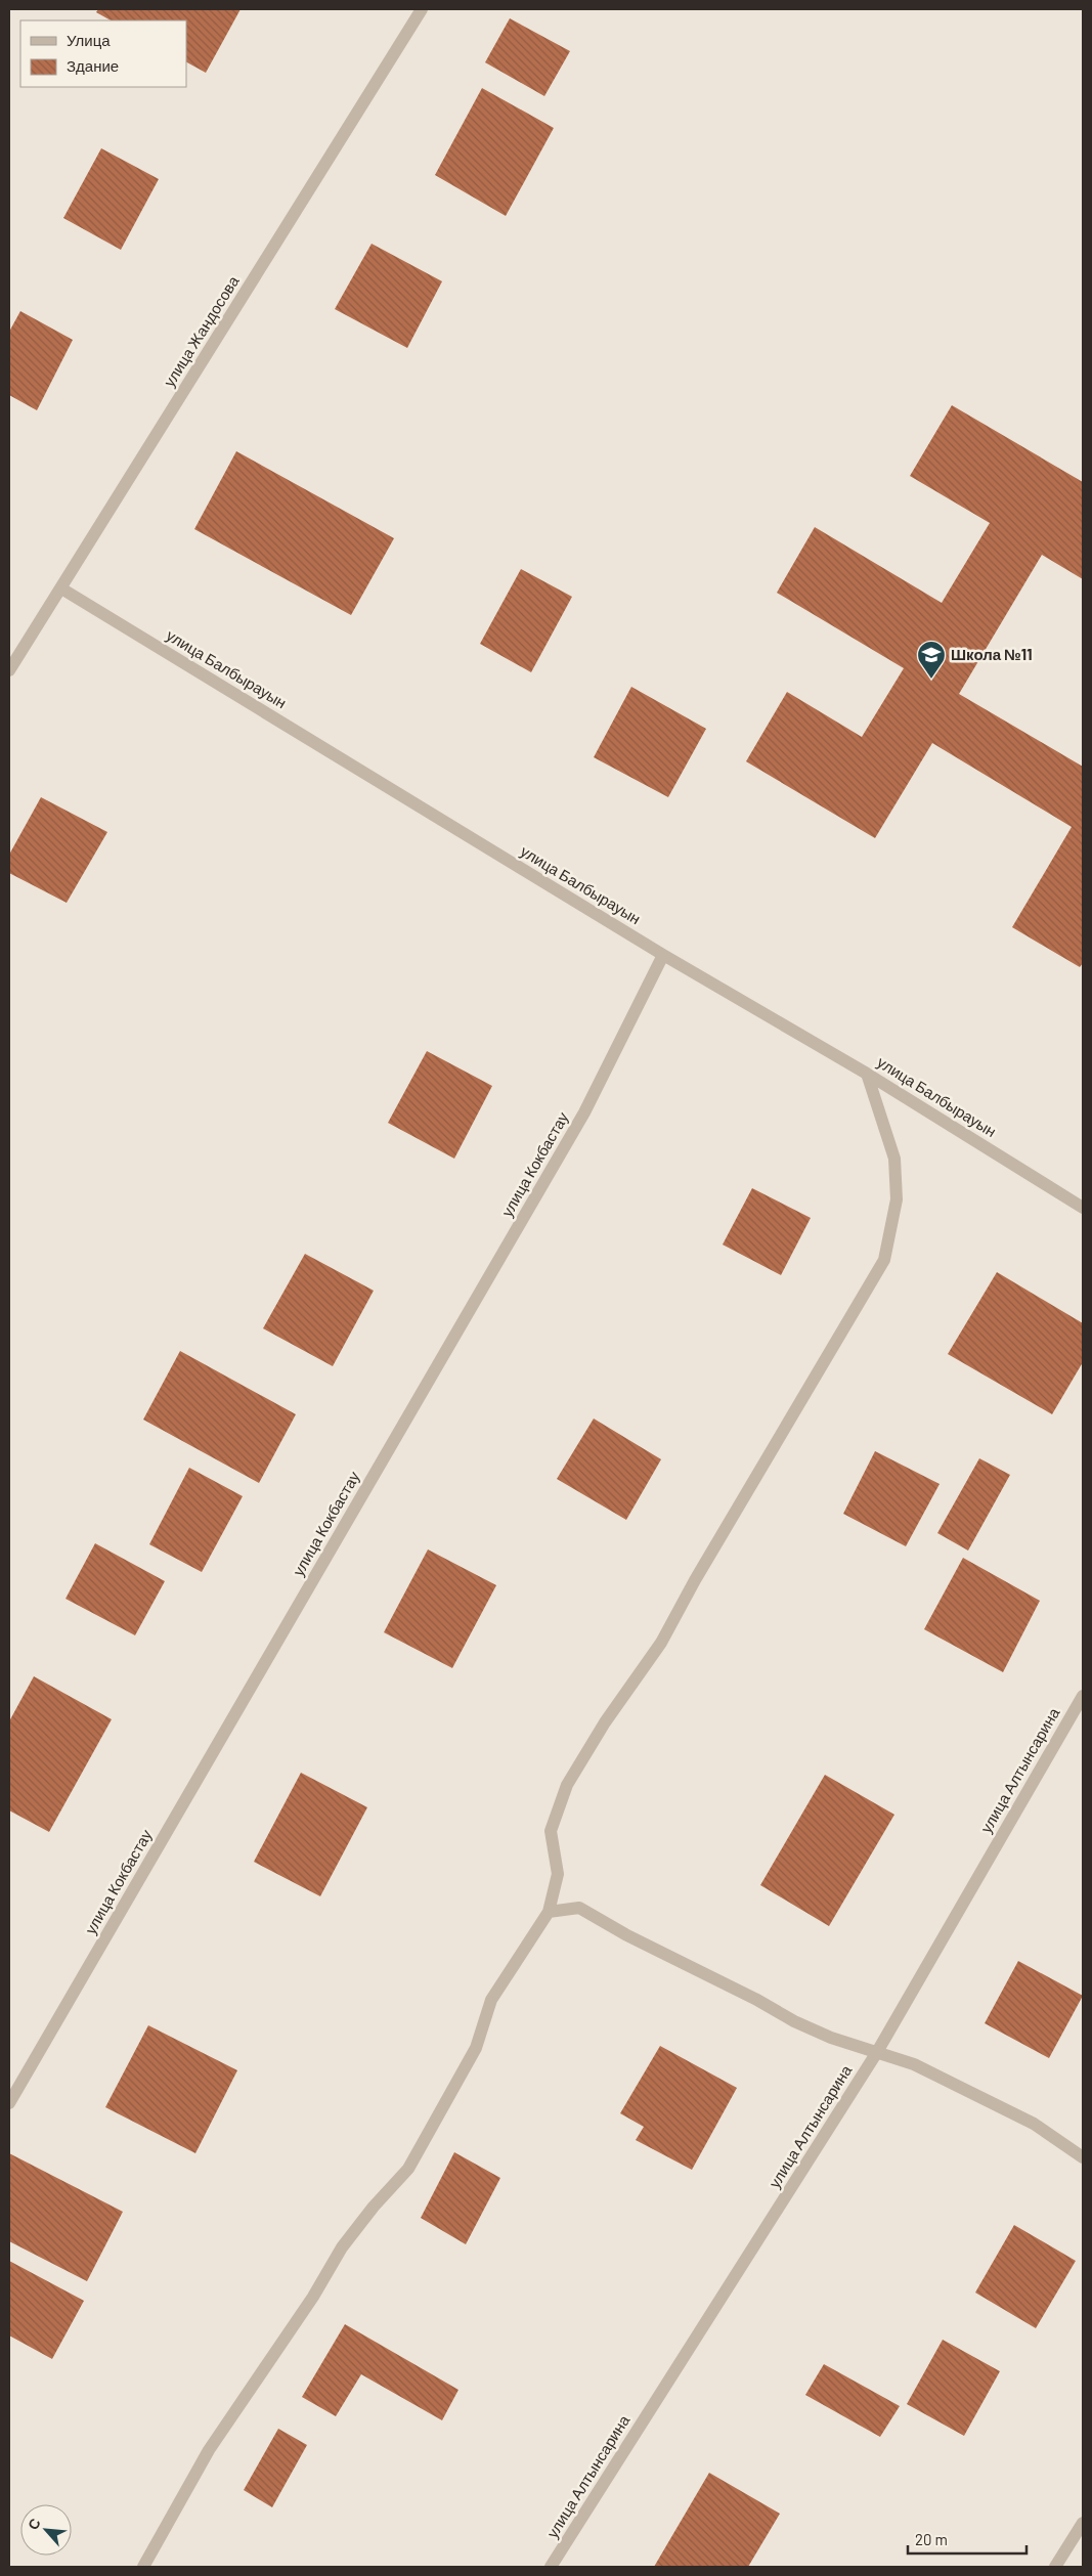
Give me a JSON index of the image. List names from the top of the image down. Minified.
{"streets":{"street":["улица Жандосова","улица Балбырауын","улица Кокбастау","улица Алтынсарина"]},"crossings":[["улица Жандосова","улица Балбырауын"],["улица Балбырауын","улица Кокбастау"]],"places":{"school or university":["Школа №11"]},"legend":["Улица","Здание"],"scale_bar":"20 m","north":"top left"}
